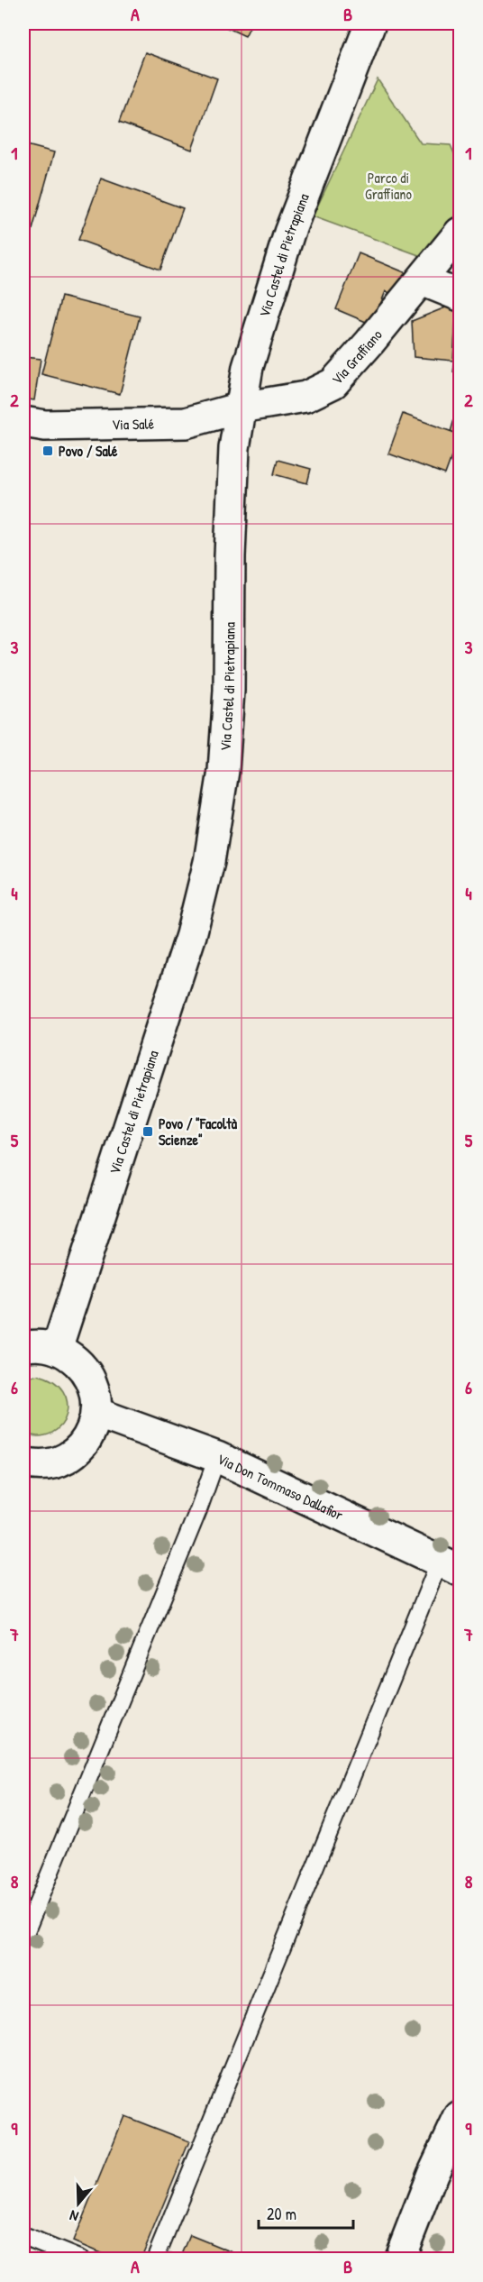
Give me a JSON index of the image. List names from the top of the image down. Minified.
{"streets":{"main road":["Via Castel di Pietrapiana","Via Graffiano","Via Salé","Via Don Tommaso Dallafior"]},"crossings":[["Via Castel di Pietrapiana","Via Graffiano"],["Via Castel di Pietrapiana","Via Salé"],["Via Graffiano","Via Salé"]],"parks":["Parco di Graffiano"],"places":{"transit":["Povo / Salé","Povo / \"Facoltà Scienze\""]},"scale_bar":"20 m","north":"bottom","grid":{"columns":["A","B"],"rows":["1","2","3","4","5","6","7","8","9"]}}
